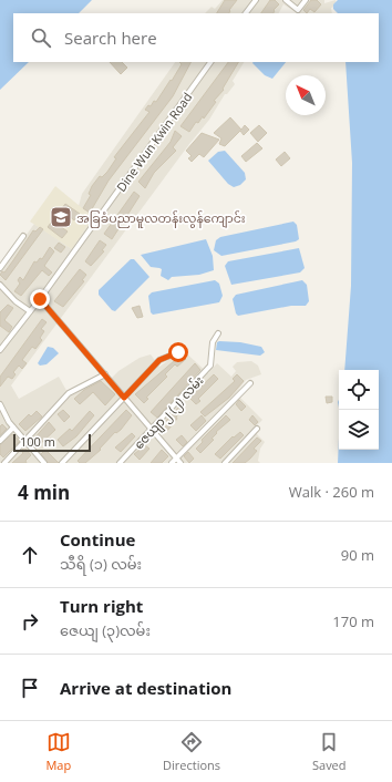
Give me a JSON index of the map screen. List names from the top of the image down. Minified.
{"streets":{"street":["Dine Wun Kwin Road","ဇေယျာ၂ (၂) လမ်း"]},"places":{"school or university":["အခြခံပညာမူလတန်းလွန်ကျောင်း"]},"scale_bar":"100 m","north":"top left","page":{"search":"Search here","scale":"100 m","heading":["4 min","Walk · 260 m"],"list":[["Continue","သီရိ (၁) လမ်း","90 m"],["Turn right","ဇေယျ (၃)လမ်း","170 m"],"Arrive at destination"],"nav":["Map","Directions","Saved"]}}
